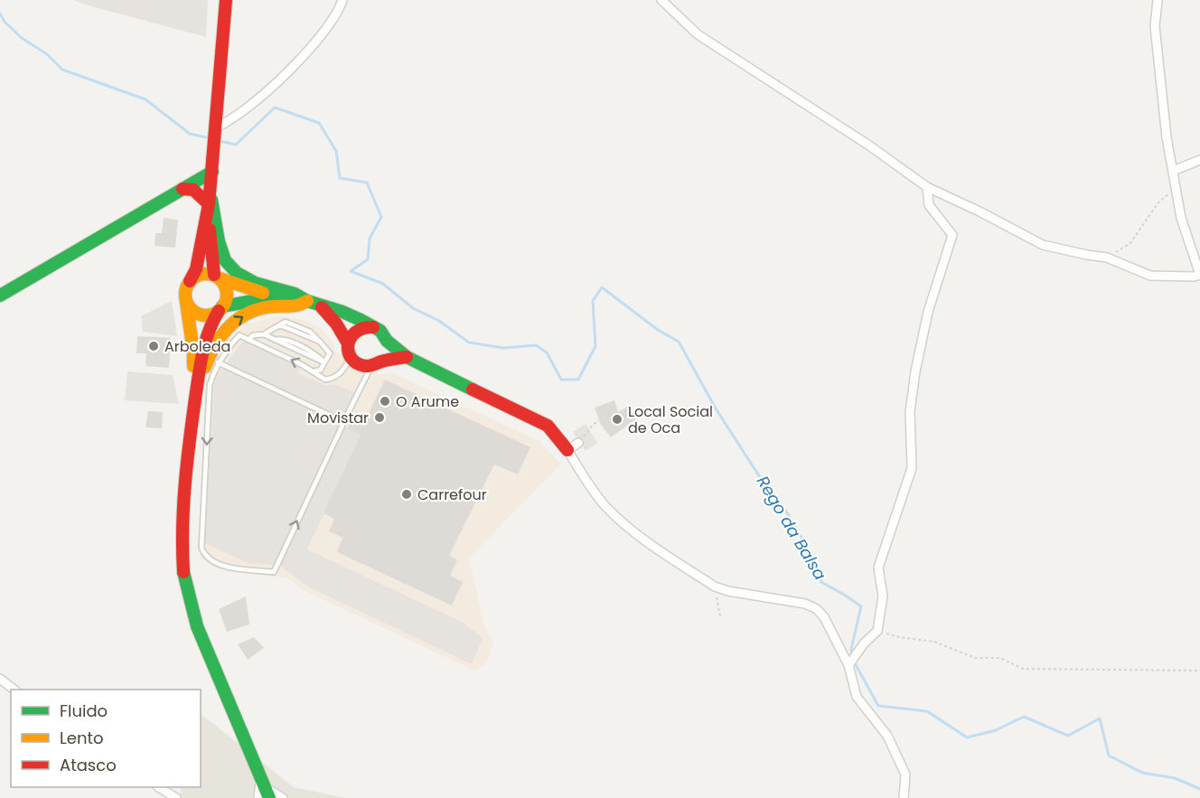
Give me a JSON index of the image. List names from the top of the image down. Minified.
{"water":["Rego da Balsa"],"places":["Arboleda","O Arume","Movistar","Local Social de Oca","Carrefour"],"legend":["Fluido","Lento","Atasco"]}
